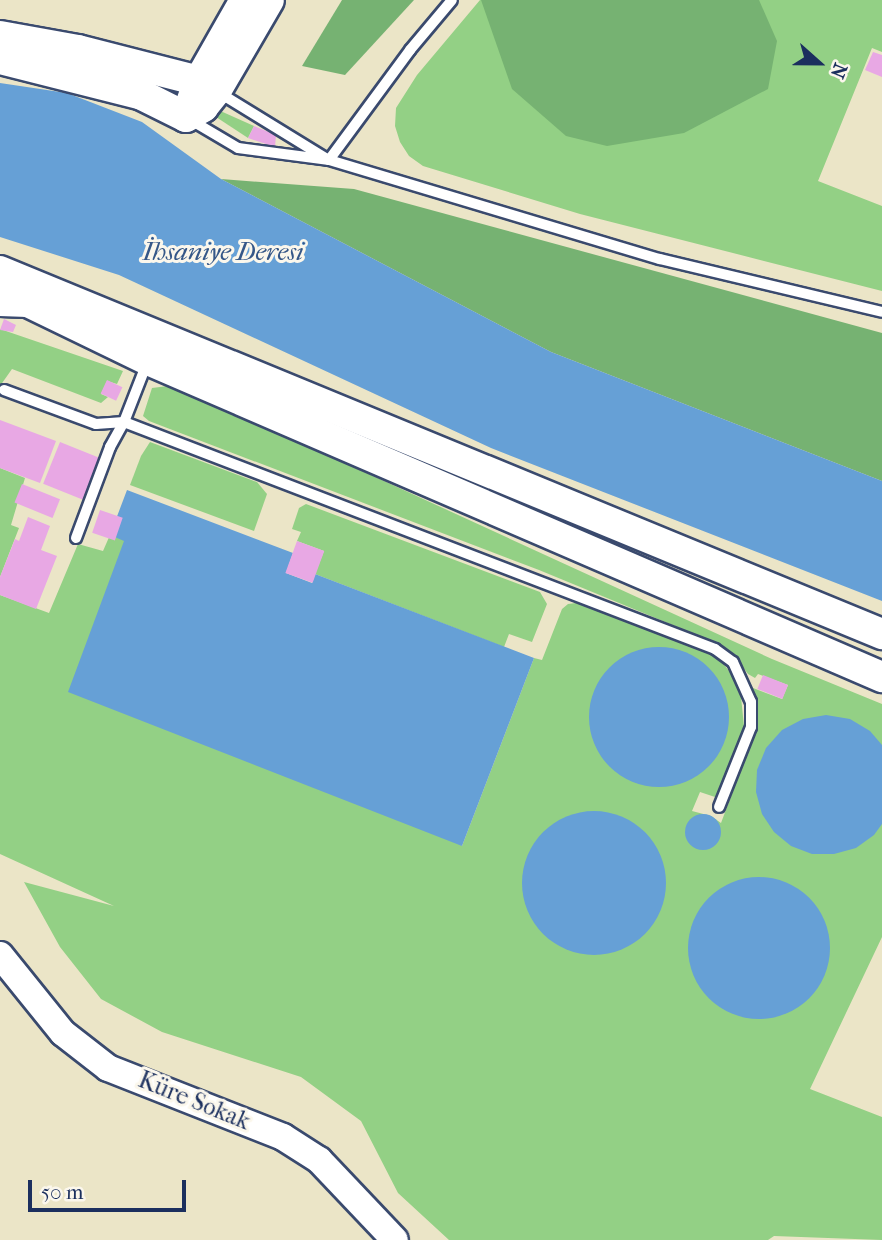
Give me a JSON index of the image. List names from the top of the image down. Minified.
{"streets":{"street":["Küre Sokak"]},"water":["İhsaniye Deresi"],"scale_bar":"50 m","north":"right"}
